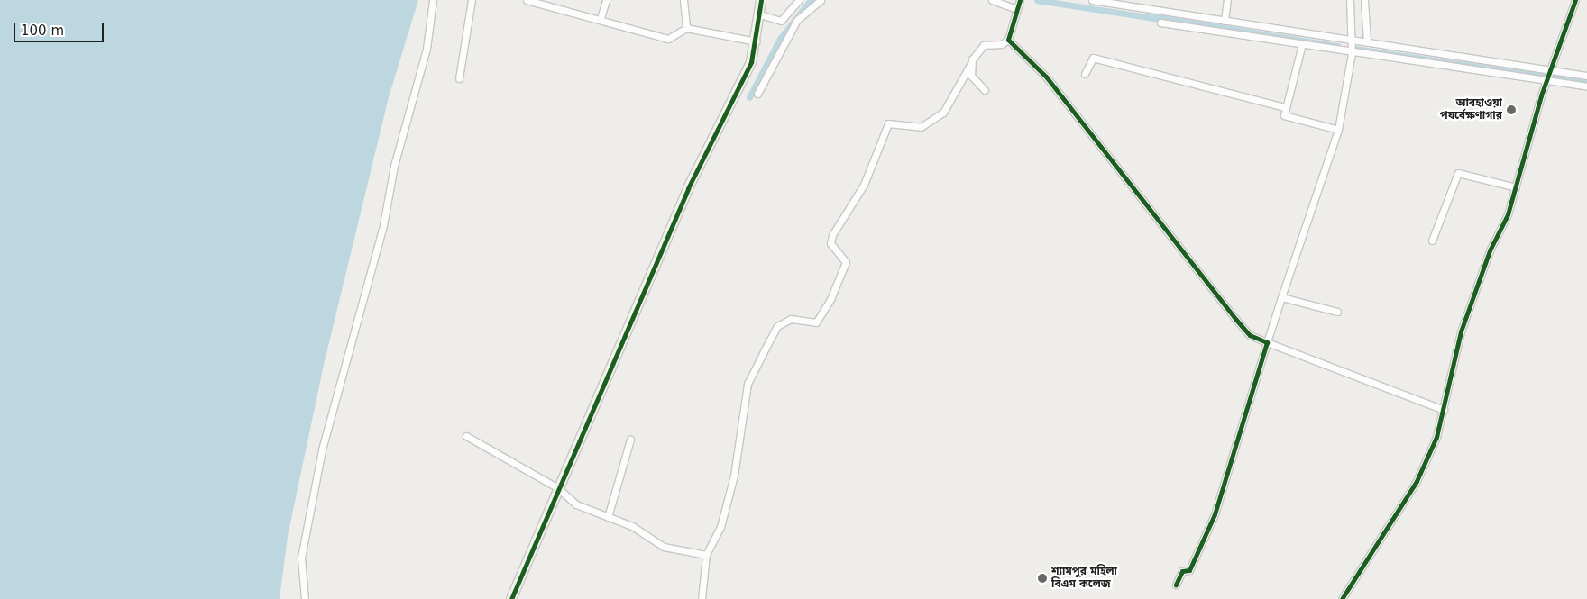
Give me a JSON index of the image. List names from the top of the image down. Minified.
{"places":["আবহাওয়া পযর্বেক্ষণাগার","শ্যামপুর মহিলা বিএম কলেজ"],"scale_bar":"100 m"}
